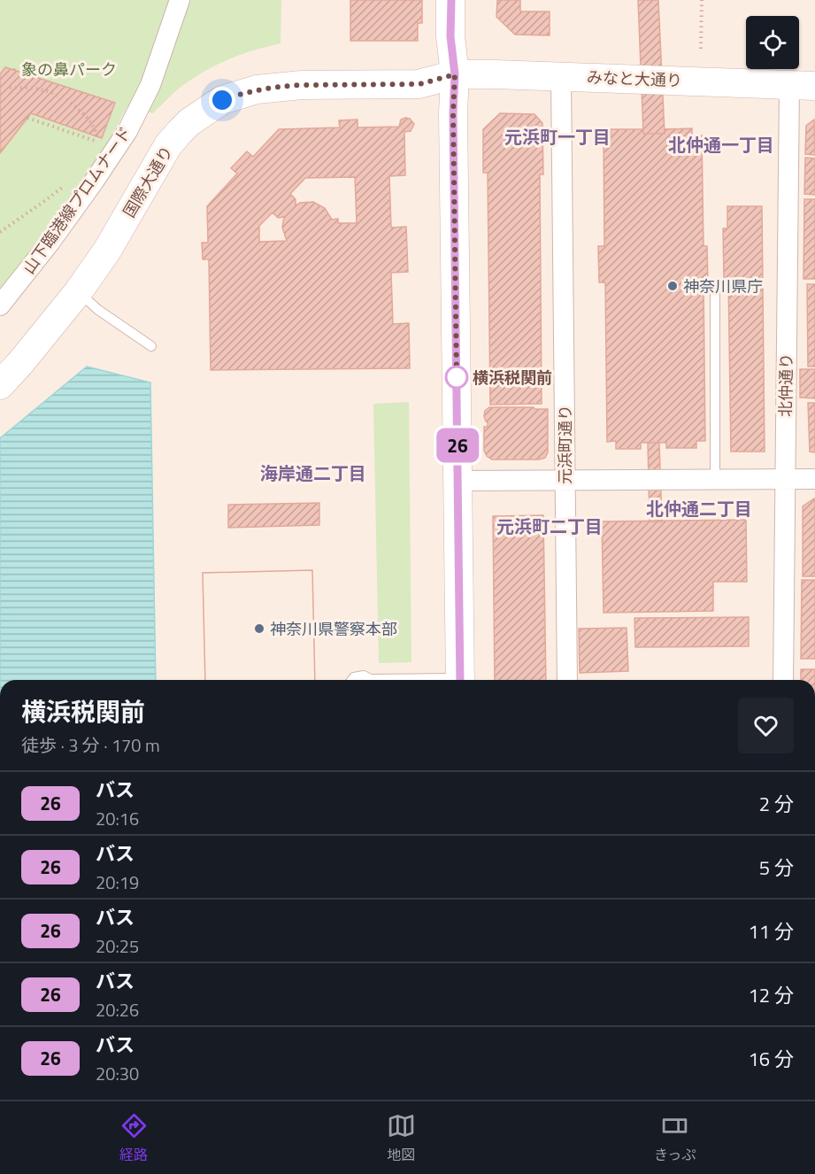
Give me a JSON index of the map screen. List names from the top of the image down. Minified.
{"streets":{"street":["みなと大通り","国際大通り","山下臨港線プロムナード","北仲通り","元浜町通り"]},"crossings":[["みなと大通り","国際大通り"],["みなと大通り","北仲通り"],["みなと大通り","元浜町通り"]],"districts":["元浜町一丁目","北仲通一丁目","海岸通二丁目","北仲通二丁目","元浜町二丁目"],"parks":["象の鼻パーク"],"places":["神奈川県庁","横浜税関前","神奈川県警察本部"],"lines":["bus line 26"],"page":{"on_map":"26","heading":["横浜税関前","徒歩 · 3 分 · 170 m"],"list":[{"mark":"26","name":"バス","note":"20:16","value":"2 分"},{"mark":"26","name":"バス","note":"20:19","value":"5 分"},{"mark":"26","name":"バス","note":"20:25","value":"11 分"},{"mark":"26","name":"バス","note":"20:26","value":"12 分"},{"mark":"26","name":"バス","note":"20:30","value":"16 分"}],"tabs":["経路","地図","きっぷ"]}}
